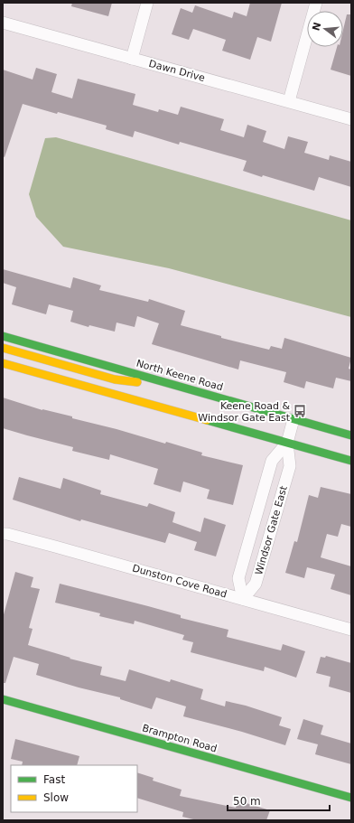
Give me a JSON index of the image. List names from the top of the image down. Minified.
{"streets":{"main road":["North Keene Road","Brampton Road"],"street":["Dawn Drive","Windsor Gate East","Dunston Cove Road"]},"crossings":[["North Keene Road","Windsor Gate East"],["Windsor Gate East","Dunston Cove Road"]],"places":{"bus stop":["Keene Road & Windsor Gate East"]},"legend":["Fast","Slow"],"scale_bar":"50 m","north":"left"}
